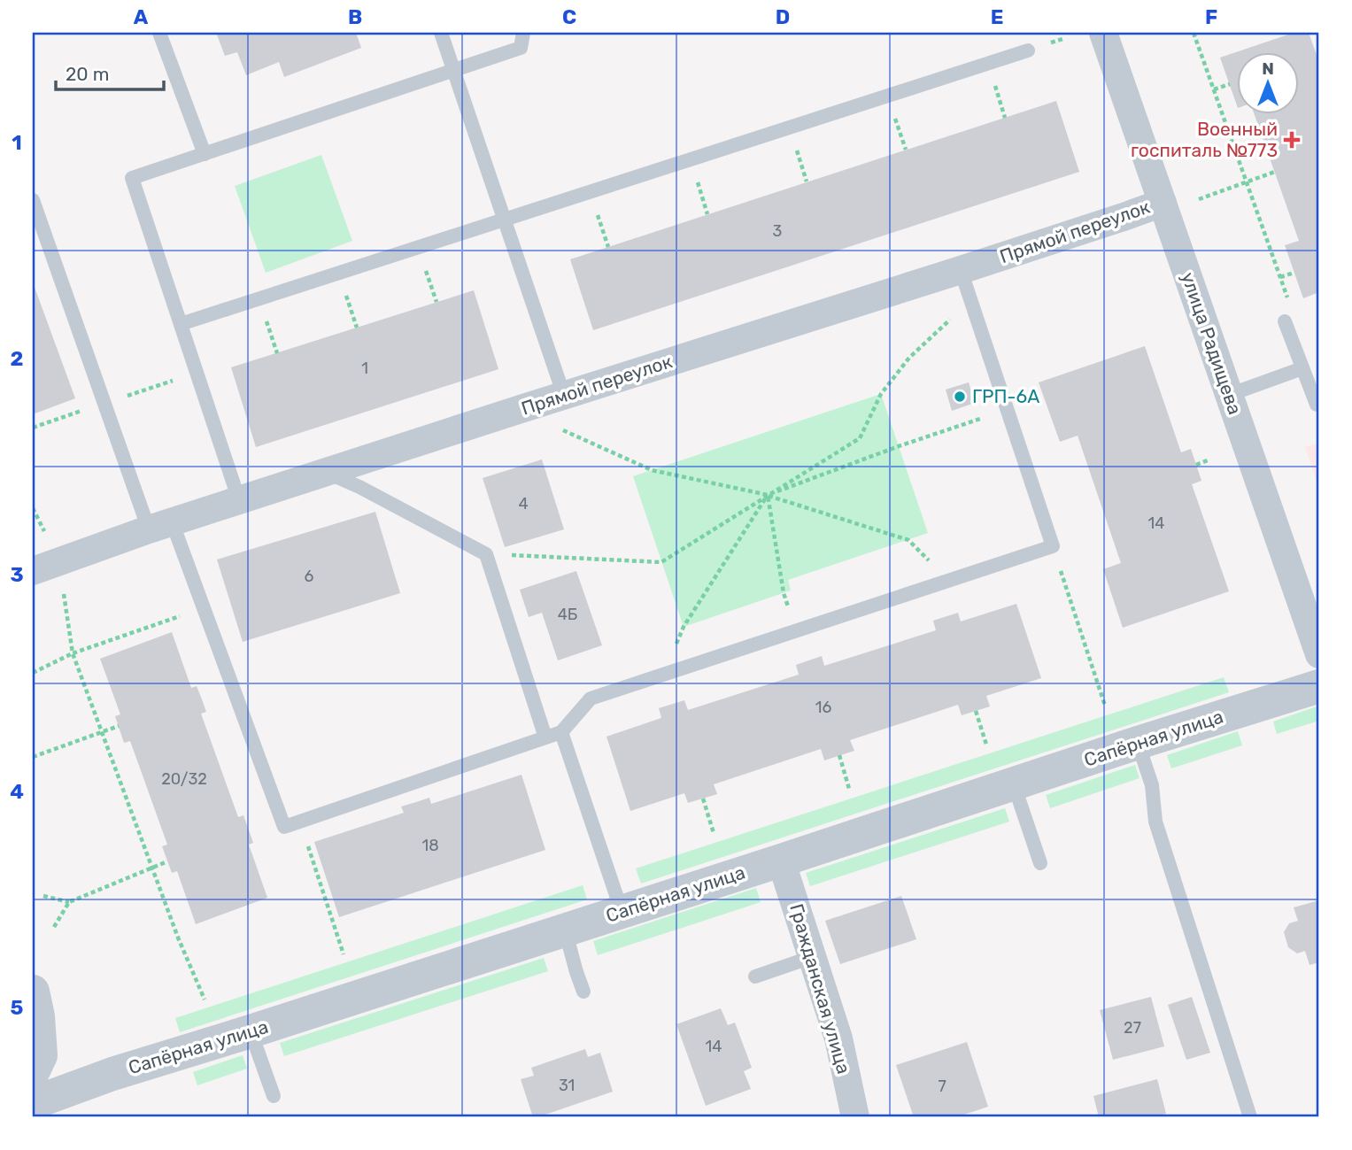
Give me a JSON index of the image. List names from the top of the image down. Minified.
{"streets":{"street":["Прямой переулок","улица Радищева","Сапёрная улица","Гражданская улица"]},"crossings":[["Прямой переулок","улица Радищева"],["Сапёрная улица","Гражданская улица"]],"places":{"health":["Военный госпиталь №773"],"other":["ГРП-6А"]},"house_numbers":["3","1","4","14","6","4Б","16","20/32","18","27","14","31","7"],"scale_bar":"20 m","north":"top","grid":{"columns":["A","B","C","D","E","F"],"rows":["1","2","3","4","5"]}}
